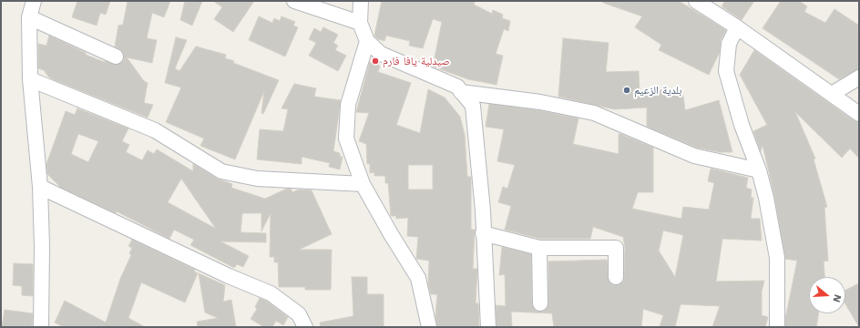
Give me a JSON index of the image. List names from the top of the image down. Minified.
{"places":["صيدلية يافا فارم","بلدية الزعيم"],"north":"right"}
